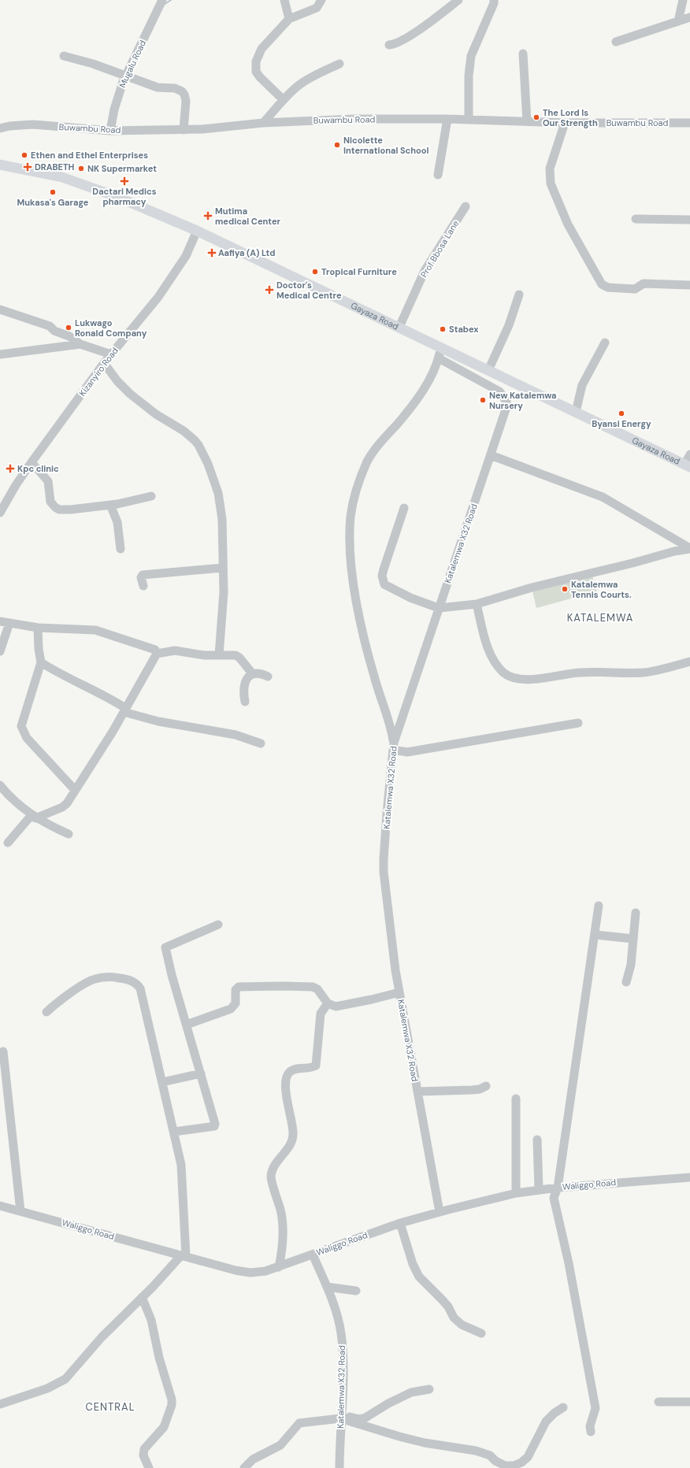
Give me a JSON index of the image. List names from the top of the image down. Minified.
{"streets":{"main road":["Gayaza Road"],"street":["Mugalu Road","Buwambu Road","Prof Bbosa Lane","Kizanyiro Road","Katalemwa X32 Road","Waliggo Road"]},"crossings":[["Mugalu Road","Buwambu Road"],["Prof Bbosa Lane","Gayaza Road"],["Gayaza Road","Kizanyiro Road"],["Katalemwa X32 Road","Waliggo Road"]],"districts":["KATALEMWA","CENTRAL"],"places":{"other":["The Lord Is Our Strength","Nicolette International School","Ethen and Ethel Enterprises","NK Supermarket","Mukasa's Garage","Tropical Furniture","Lukwago Ronald Company","Stabex","New Katalemwa Nursery","Byansi Energy","Katalemwa Tennis Courts."],"health":["DRABETH","Dactari Medics pharmacy","Mutima medical Center","Aafiya (A) Ltd","Doctor's Medical Centre","Kpc clinic"]}}
